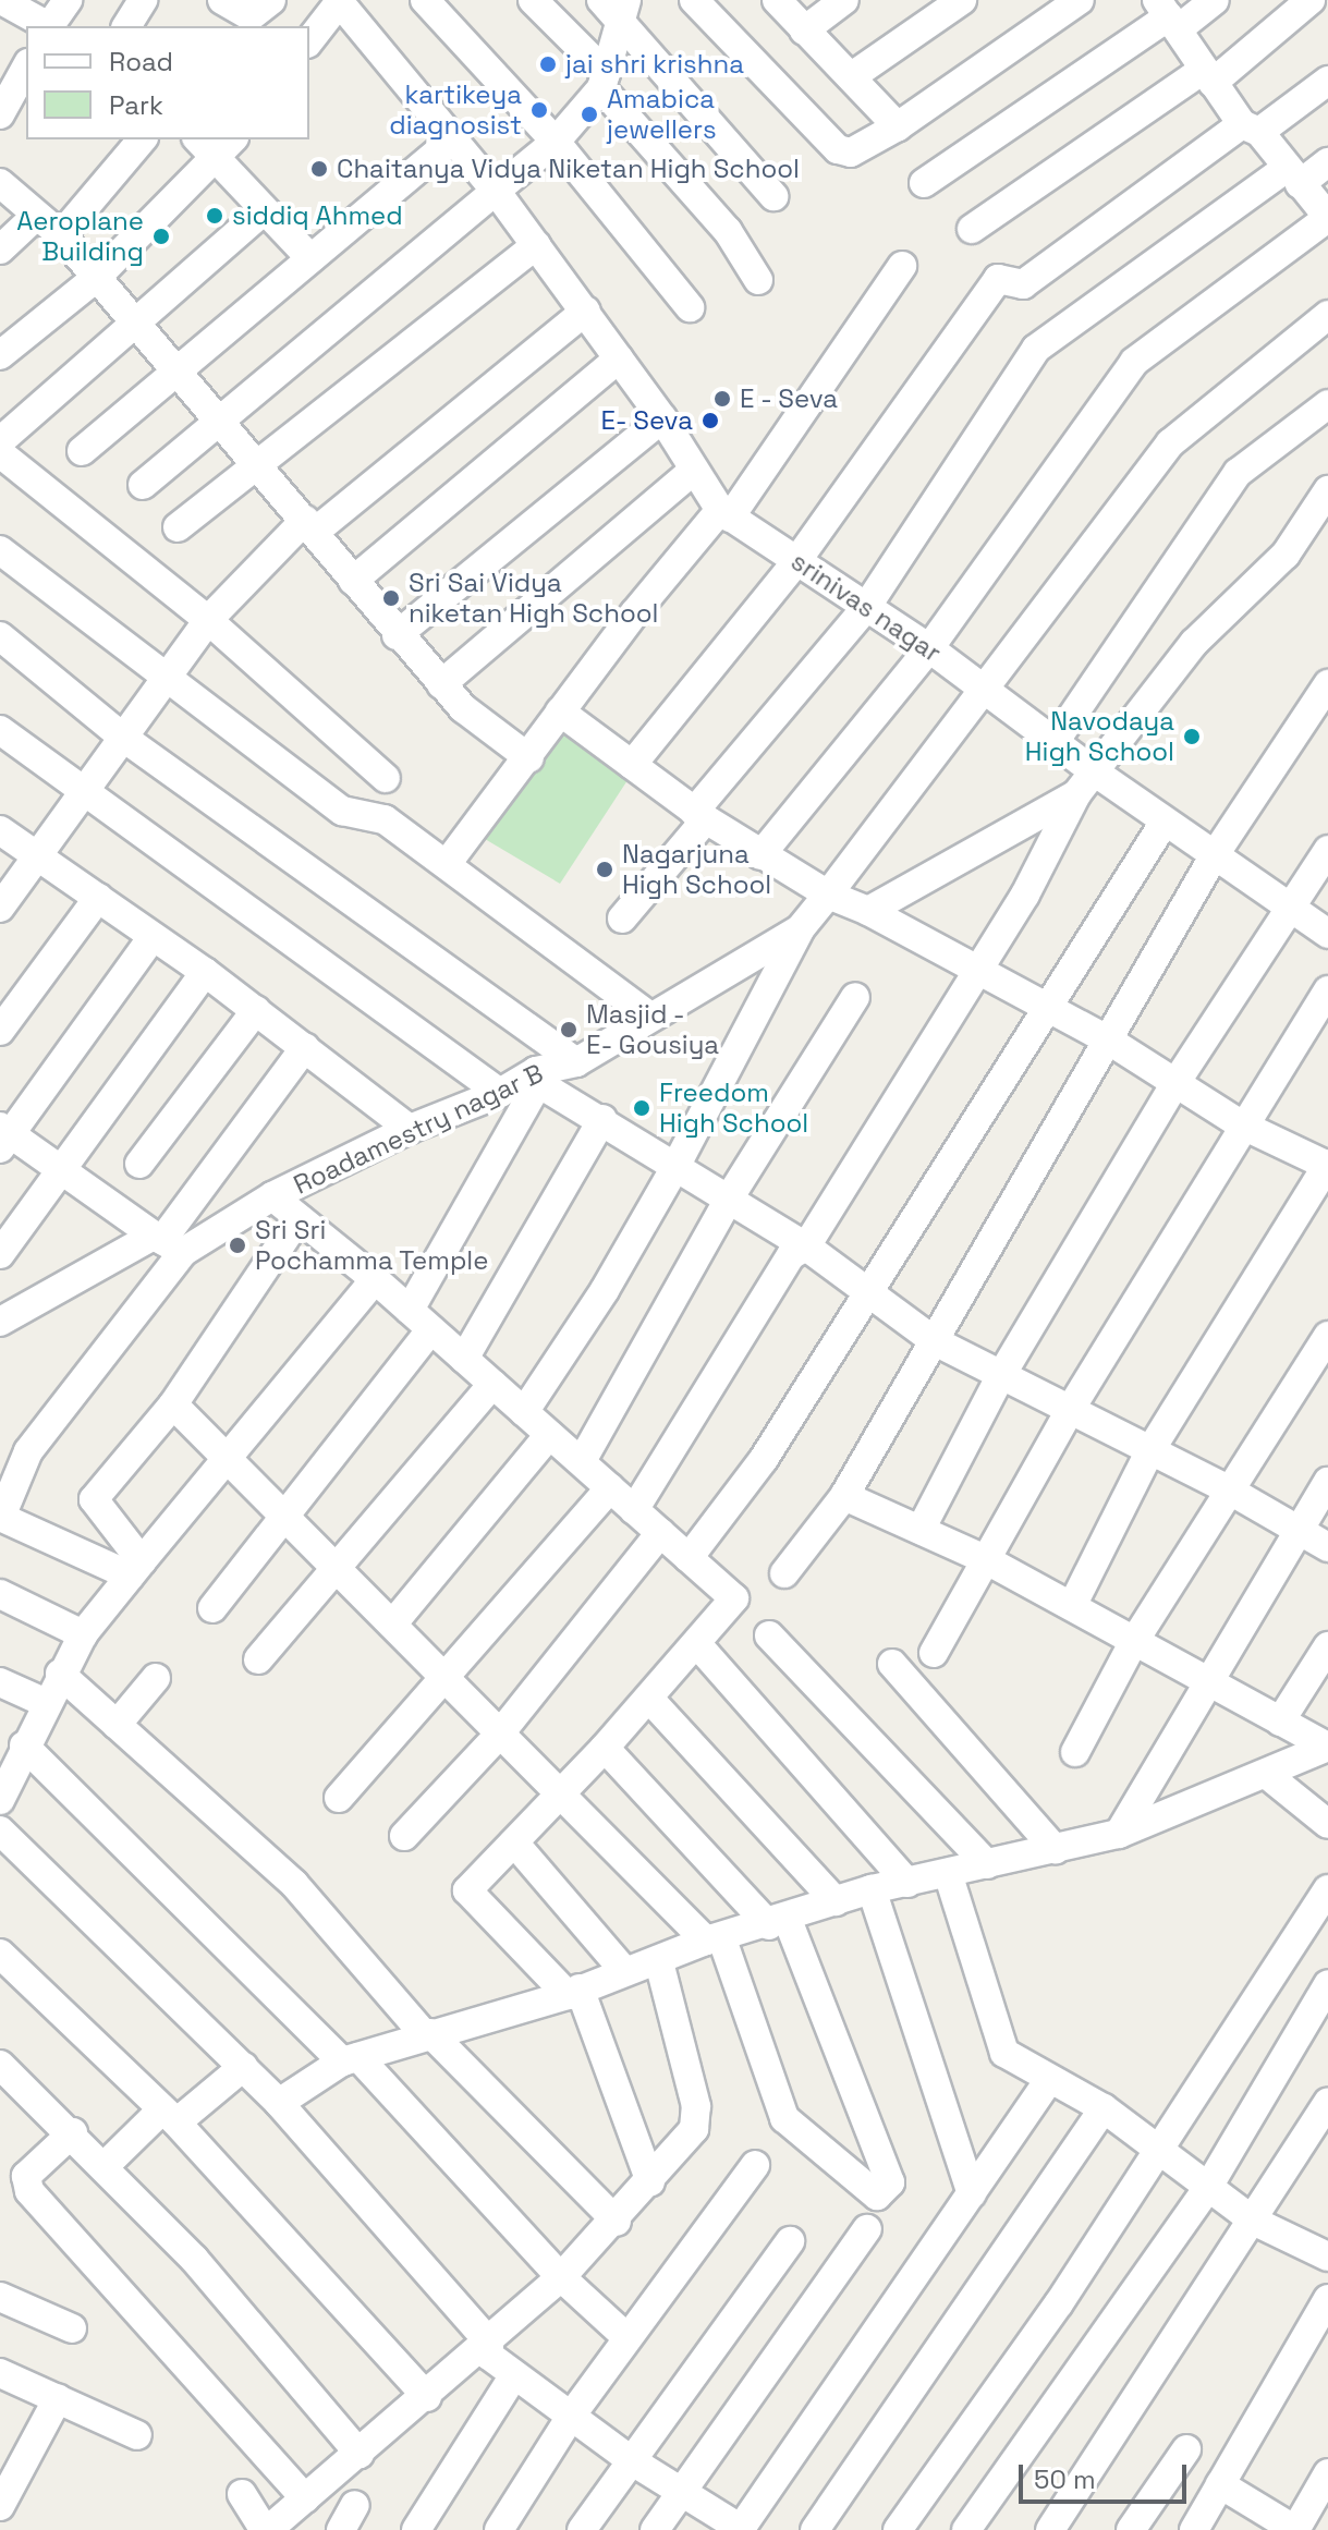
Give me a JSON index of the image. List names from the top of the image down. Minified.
{"streets":{"street":["srinivas nagar","Roadamestry nagar B"]},"crossings":[["srinivas nagar","Roadamestry nagar B"]],"places":["jai shri krishna","kartikeya diagnosist","Amabica jewellers","Chaitanya Vidya Niketan High School","siddiq Ahmed","Aeroplane Building","E - Seva","E- Seva","Sri Sai Vidya niketan High School","Navodaya High School","Nagarjuna High School","Masjid - E- Gousiya","Freedom High School","Sri Sri Pochamma Temple"],"legend":["Road","Park"],"scale_bar":"50 m"}
